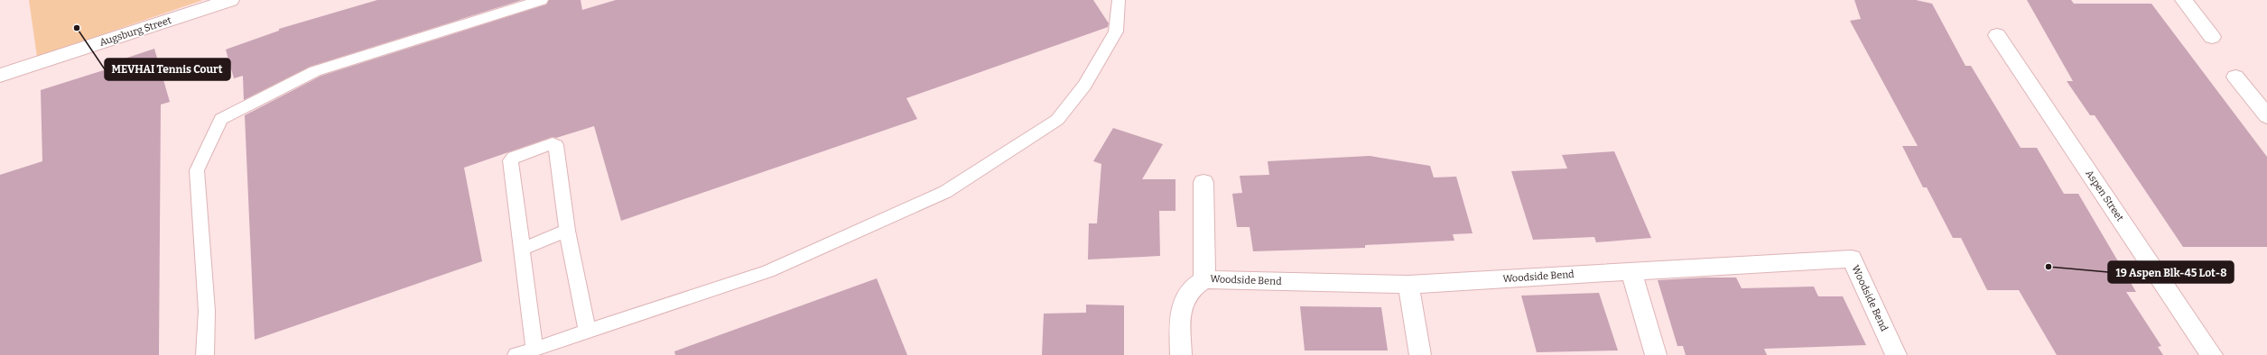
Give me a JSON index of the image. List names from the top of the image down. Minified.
{"streets":{"street":["Augsburg Street","Aspen Street","Woodside Bend"]},"places":["MEVHAI Tennis Court","19 Aspen Blk-45 Lot-8"]}
